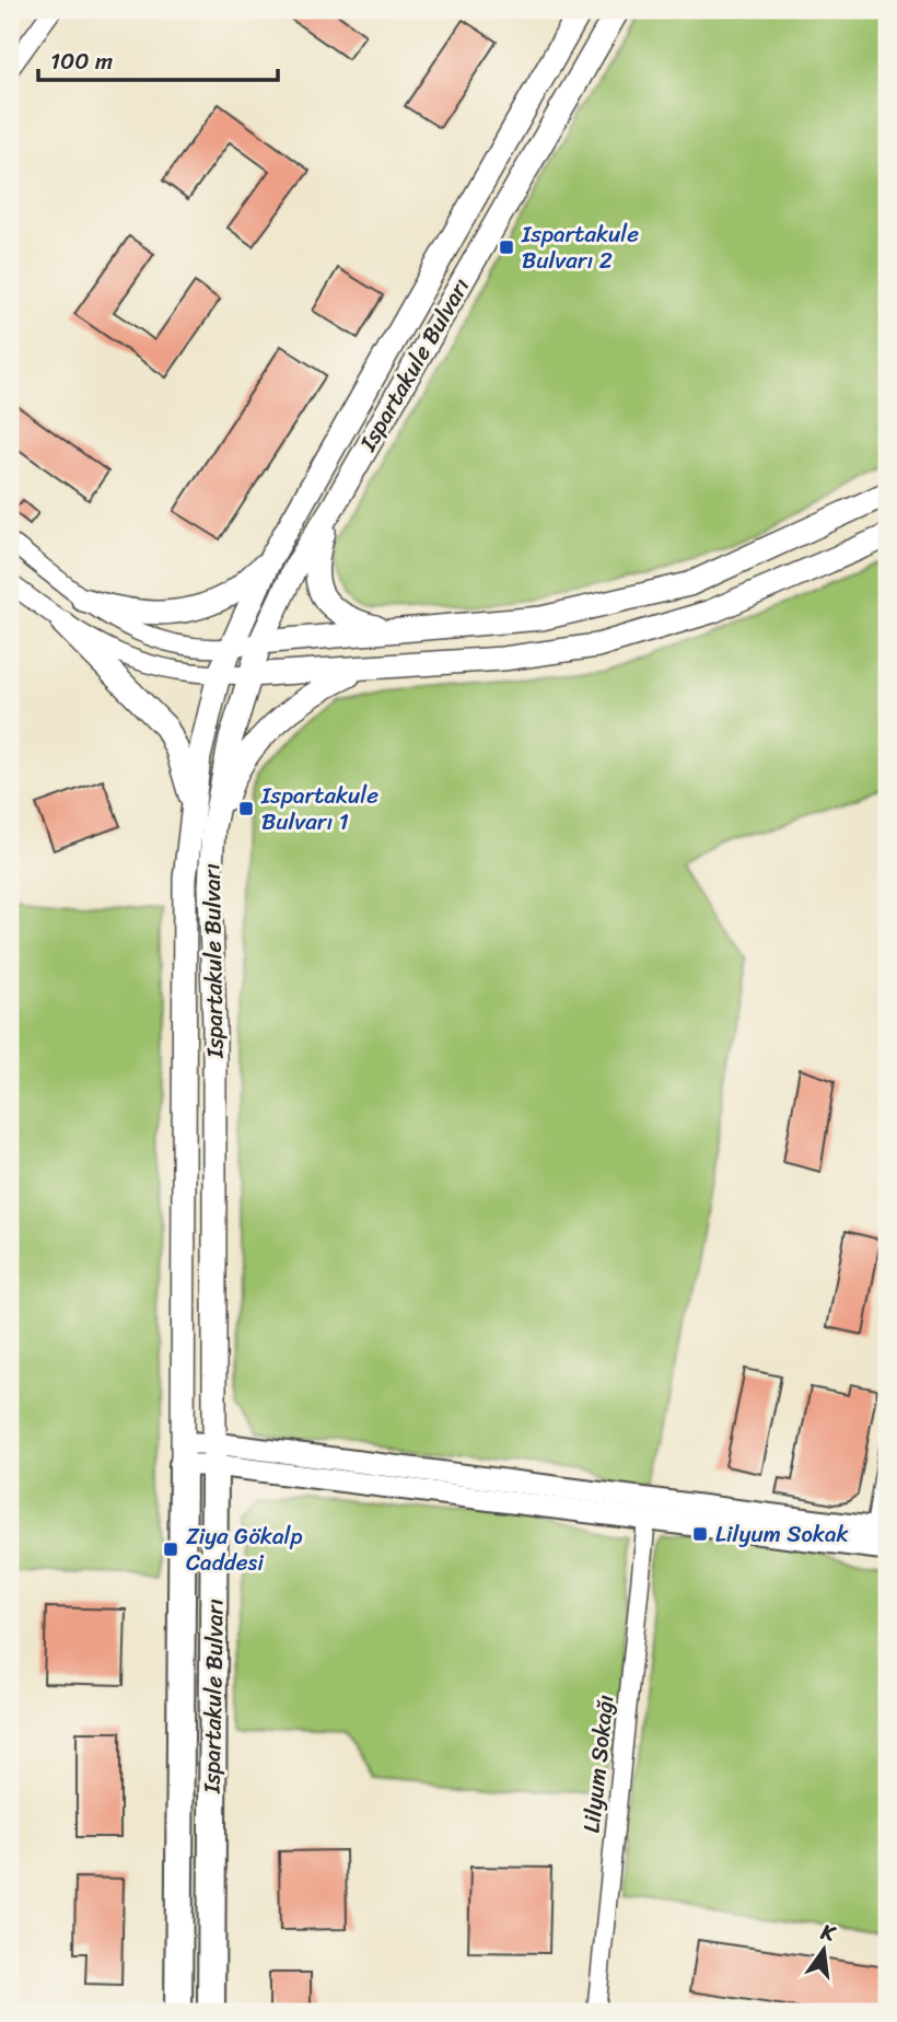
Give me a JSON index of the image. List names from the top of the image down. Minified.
{"streets":{"main road":["Ispartakule Bulvarı"],"street":["Lilyum Sokağı"]},"places":{"transit":["Ispartakule Bulvarı 2","Ispartakule Bulvarı 1","Lilyum Sokak","Ziya Gökalp Caddesi"]},"scale_bar":"100 m","north":"top"}
